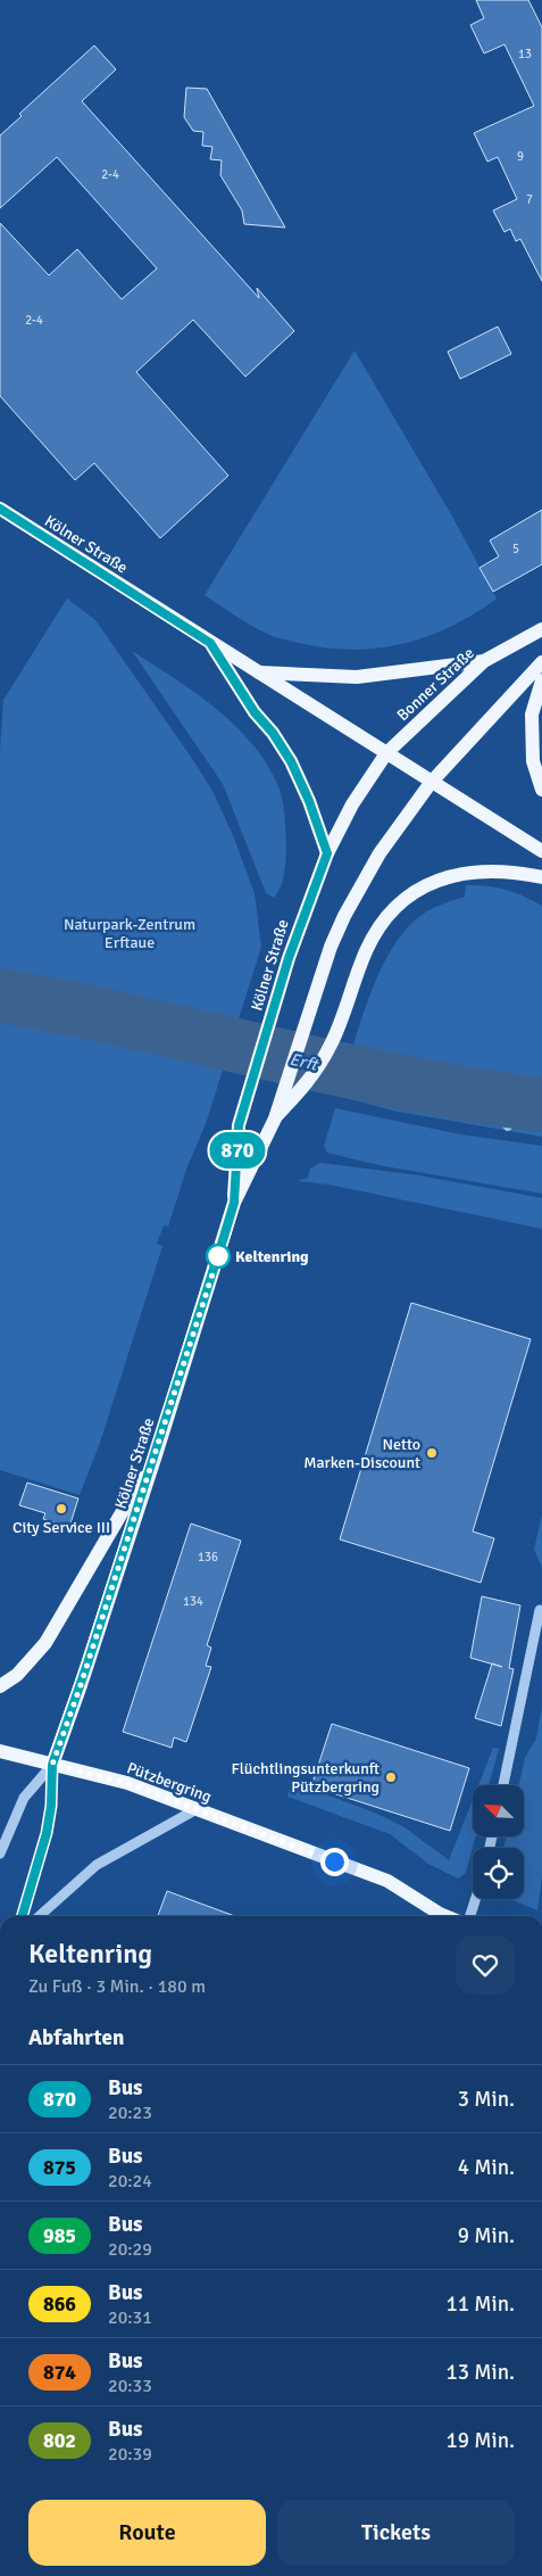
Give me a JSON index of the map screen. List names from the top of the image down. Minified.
{"streets":{"main road":["Kölner Straße","Bonner Straße","Pützbergring"]},"crossings":[["Kölner Straße","Bonner Straße"],["Kölner Straße","Pützbergring"]],"water":["Erft"],"parks":["Naturpark-Zentrum Erftaue"],"places":["Keltenring","Netto Marken-Discount","City Service III","Flüchtlingsunterkunft Pützbergring"],"lines":["bus line 870"],"house_numbers":["13","9","2-4","7","2-4","5","136","134"],"north":"top left","page":{"on_map":"870","heading":[["Keltenring","Zu Fuß · 3 Min. · 180 m"],"Abfahrten"],"list":[{"mark":"870","name":"Bus","note":"20:23","value":"3 Min."},{"mark":"875","name":"Bus","note":"20:24","value":"4 Min."},{"mark":"985","name":"Bus","note":"20:29","value":"9 Min."},{"mark":"866","name":"Bus","note":"20:31","value":"11 Min."},{"mark":"874","name":"Bus","note":"20:33","value":"13 Min."},{"mark":"802","name":"Bus","note":"20:39","value":"19 Min."}],"buttons":["Route","Tickets"]}}
